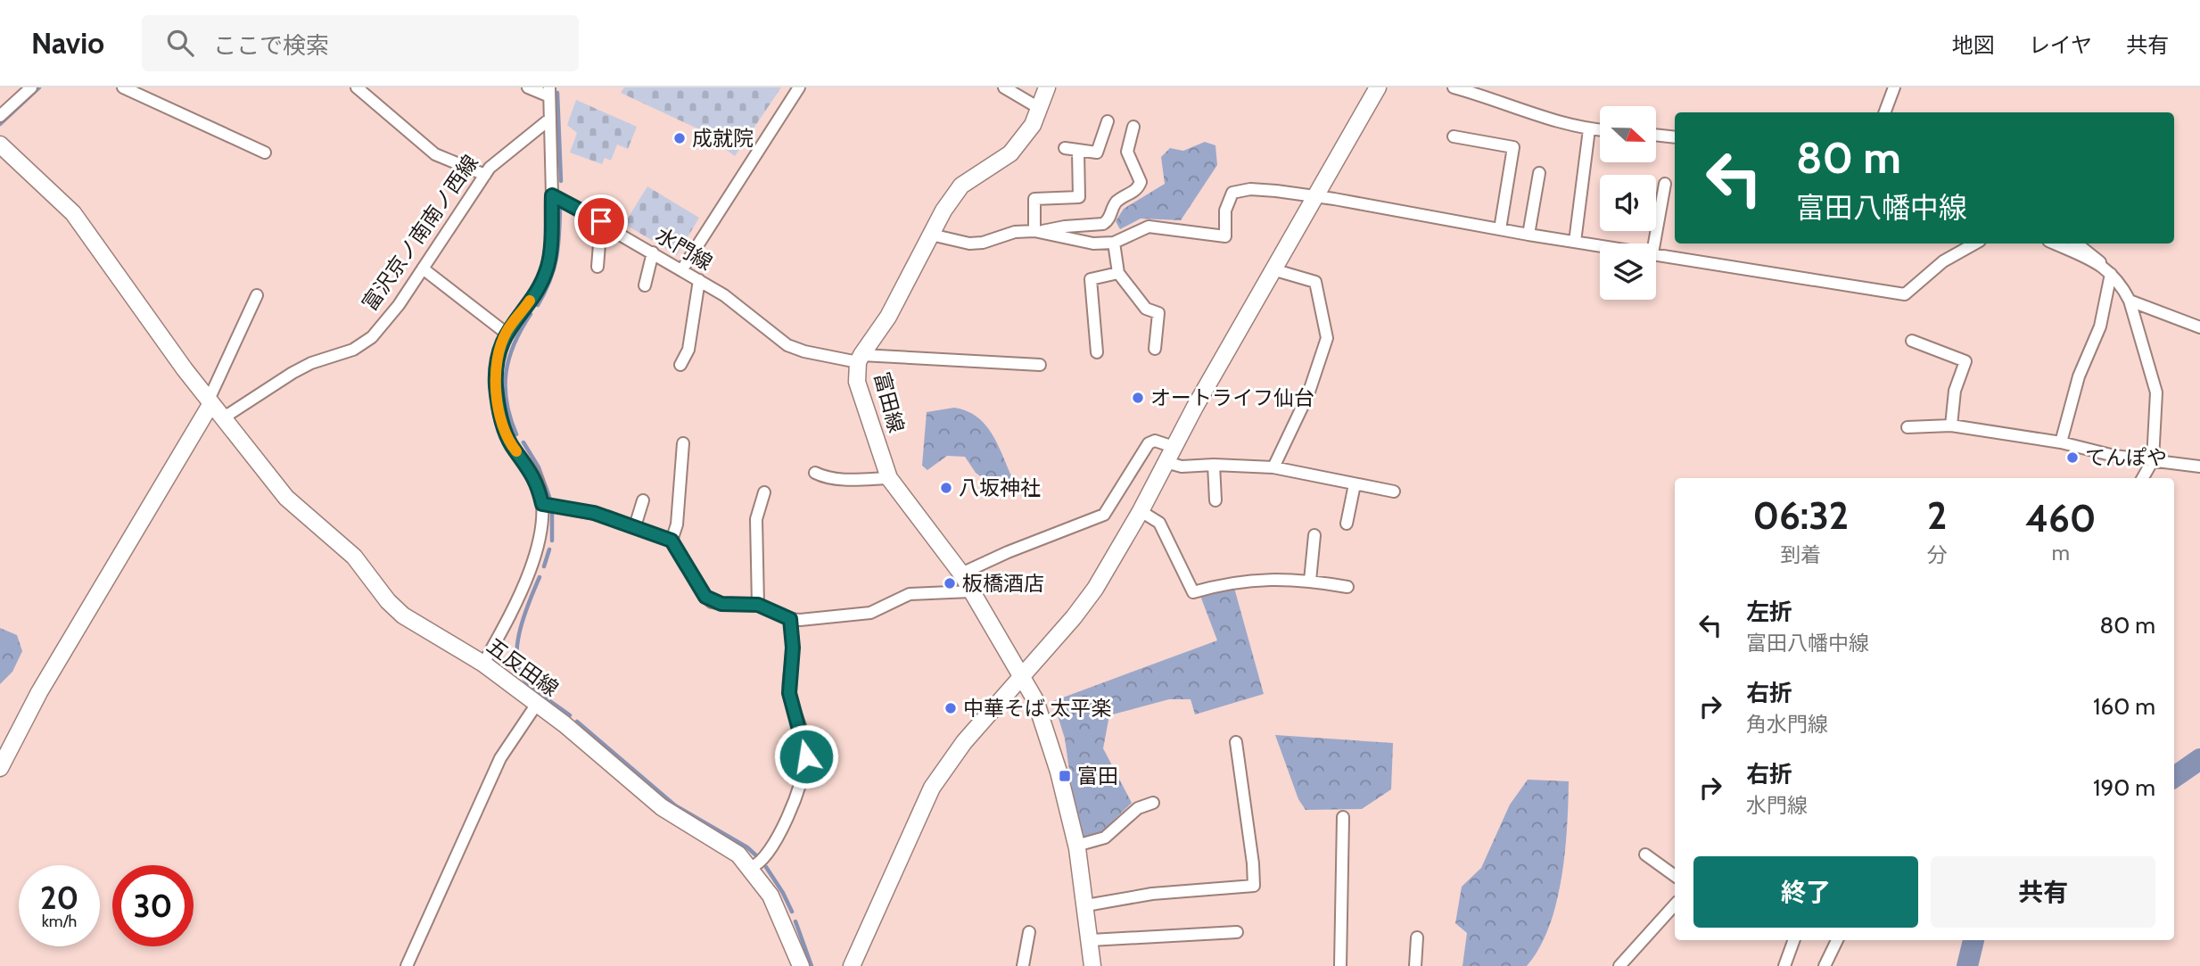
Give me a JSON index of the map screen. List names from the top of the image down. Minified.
{"streets":{"street":["富沢京ノ南南ノ西線","水門線","富田線","五反田線"]},"crossings":[["富沢京ノ南南ノ西線","五反田線"],["水門線","富田線"]],"places":{"other":["成就院","オートライフ仙台","てんぽや","八坂神社","板橋酒店","中華そば 太平楽"],"transit":["富田"]},"north":"right","page":{"header":"Navio","search":"ここで検索","nav":["地図","レイヤ","共有"],"turn":["80 m","富田八幡中線"],"eta":["06:32","到着","2","分","460","m"],"list":[{"name":"左折","note":"富田八幡中線","value":"80 m"},{"name":"右折","note":"角水門線","value":"160 m"},{"name":"右折","note":"水門線","value":"190 m"}],"buttons":["終了","共有"],"speed":"20 km/h","limit":"30"}}
